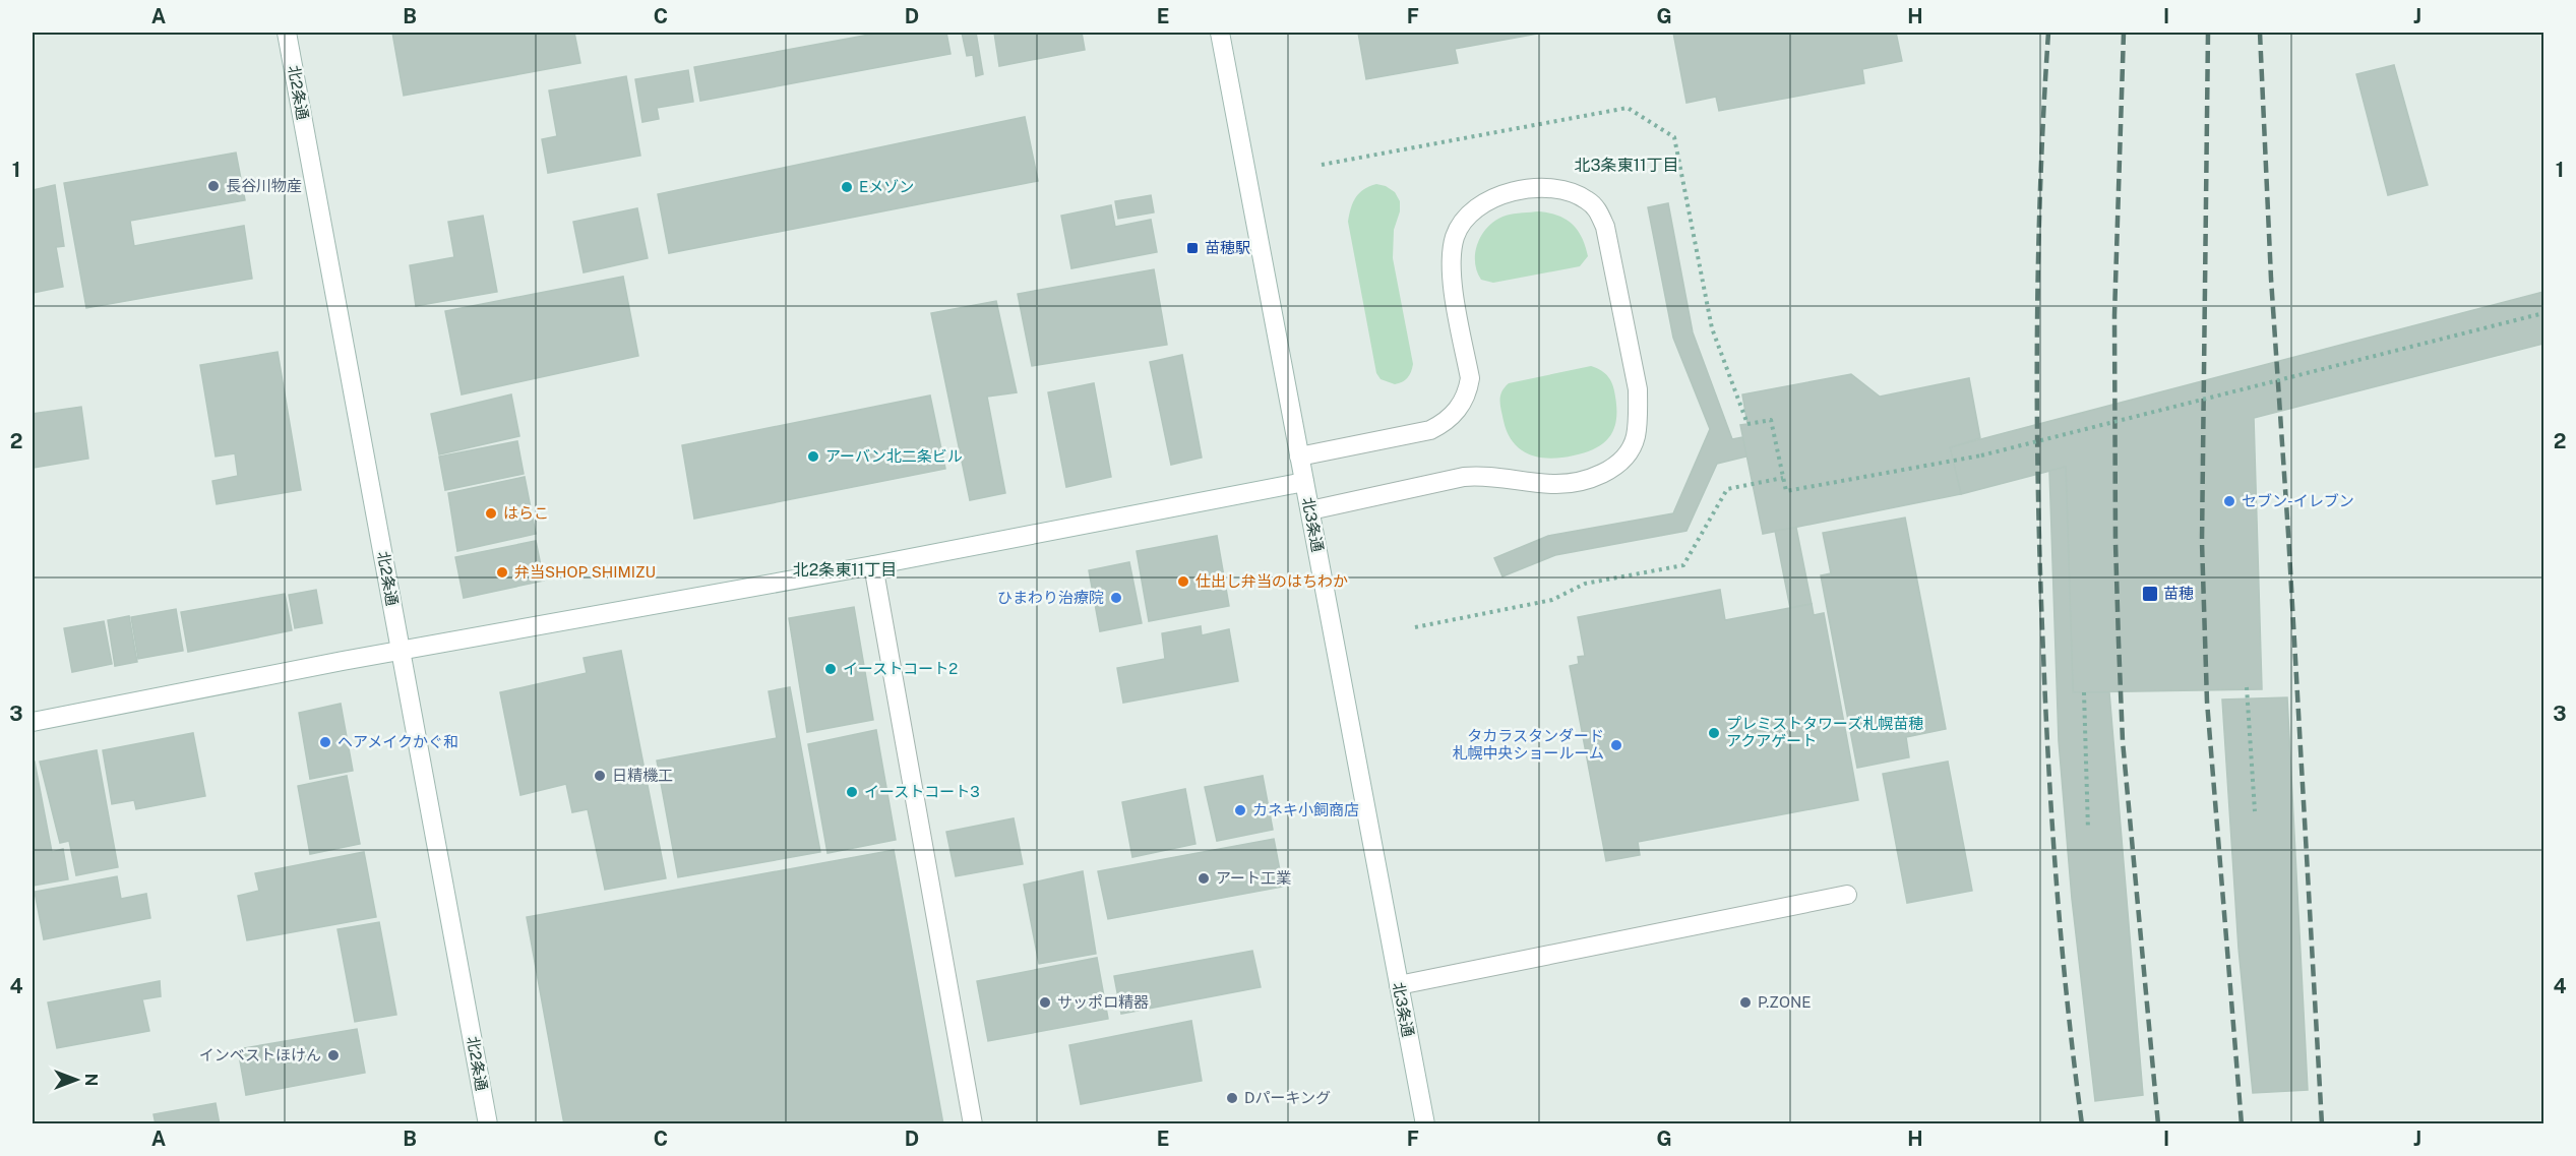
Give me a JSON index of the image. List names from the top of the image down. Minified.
{"streets":{"street":["北2条通","北3条通"]},"districts":["北3条東11丁目","北2条東11丁目"],"places":{"other":["長谷川物産","Eメゾン","アーバン北二条ビル","セブン-イレブン","はらこ","弁当SHOP SHIMIZU","仕出し弁当のはちわか","ひまわり治療院","イーストコート2","プレミストタワーズ札幌苗穂 アクアゲート","ヘアメイクかぐ和","タカラスタンダード 札幌中央ショールーム","日精機工","イーストコート3","カネキ小飼商店","アート工業","サッポロ精器","P.ZONE","インベストほけん","Dパーキング"],"transit":["苗穂駅","苗穂"]},"north":"right","grid":{"columns":["A","B","C","D","E","F","G","H","I","J"],"rows":["1","2","3","4"]}}
